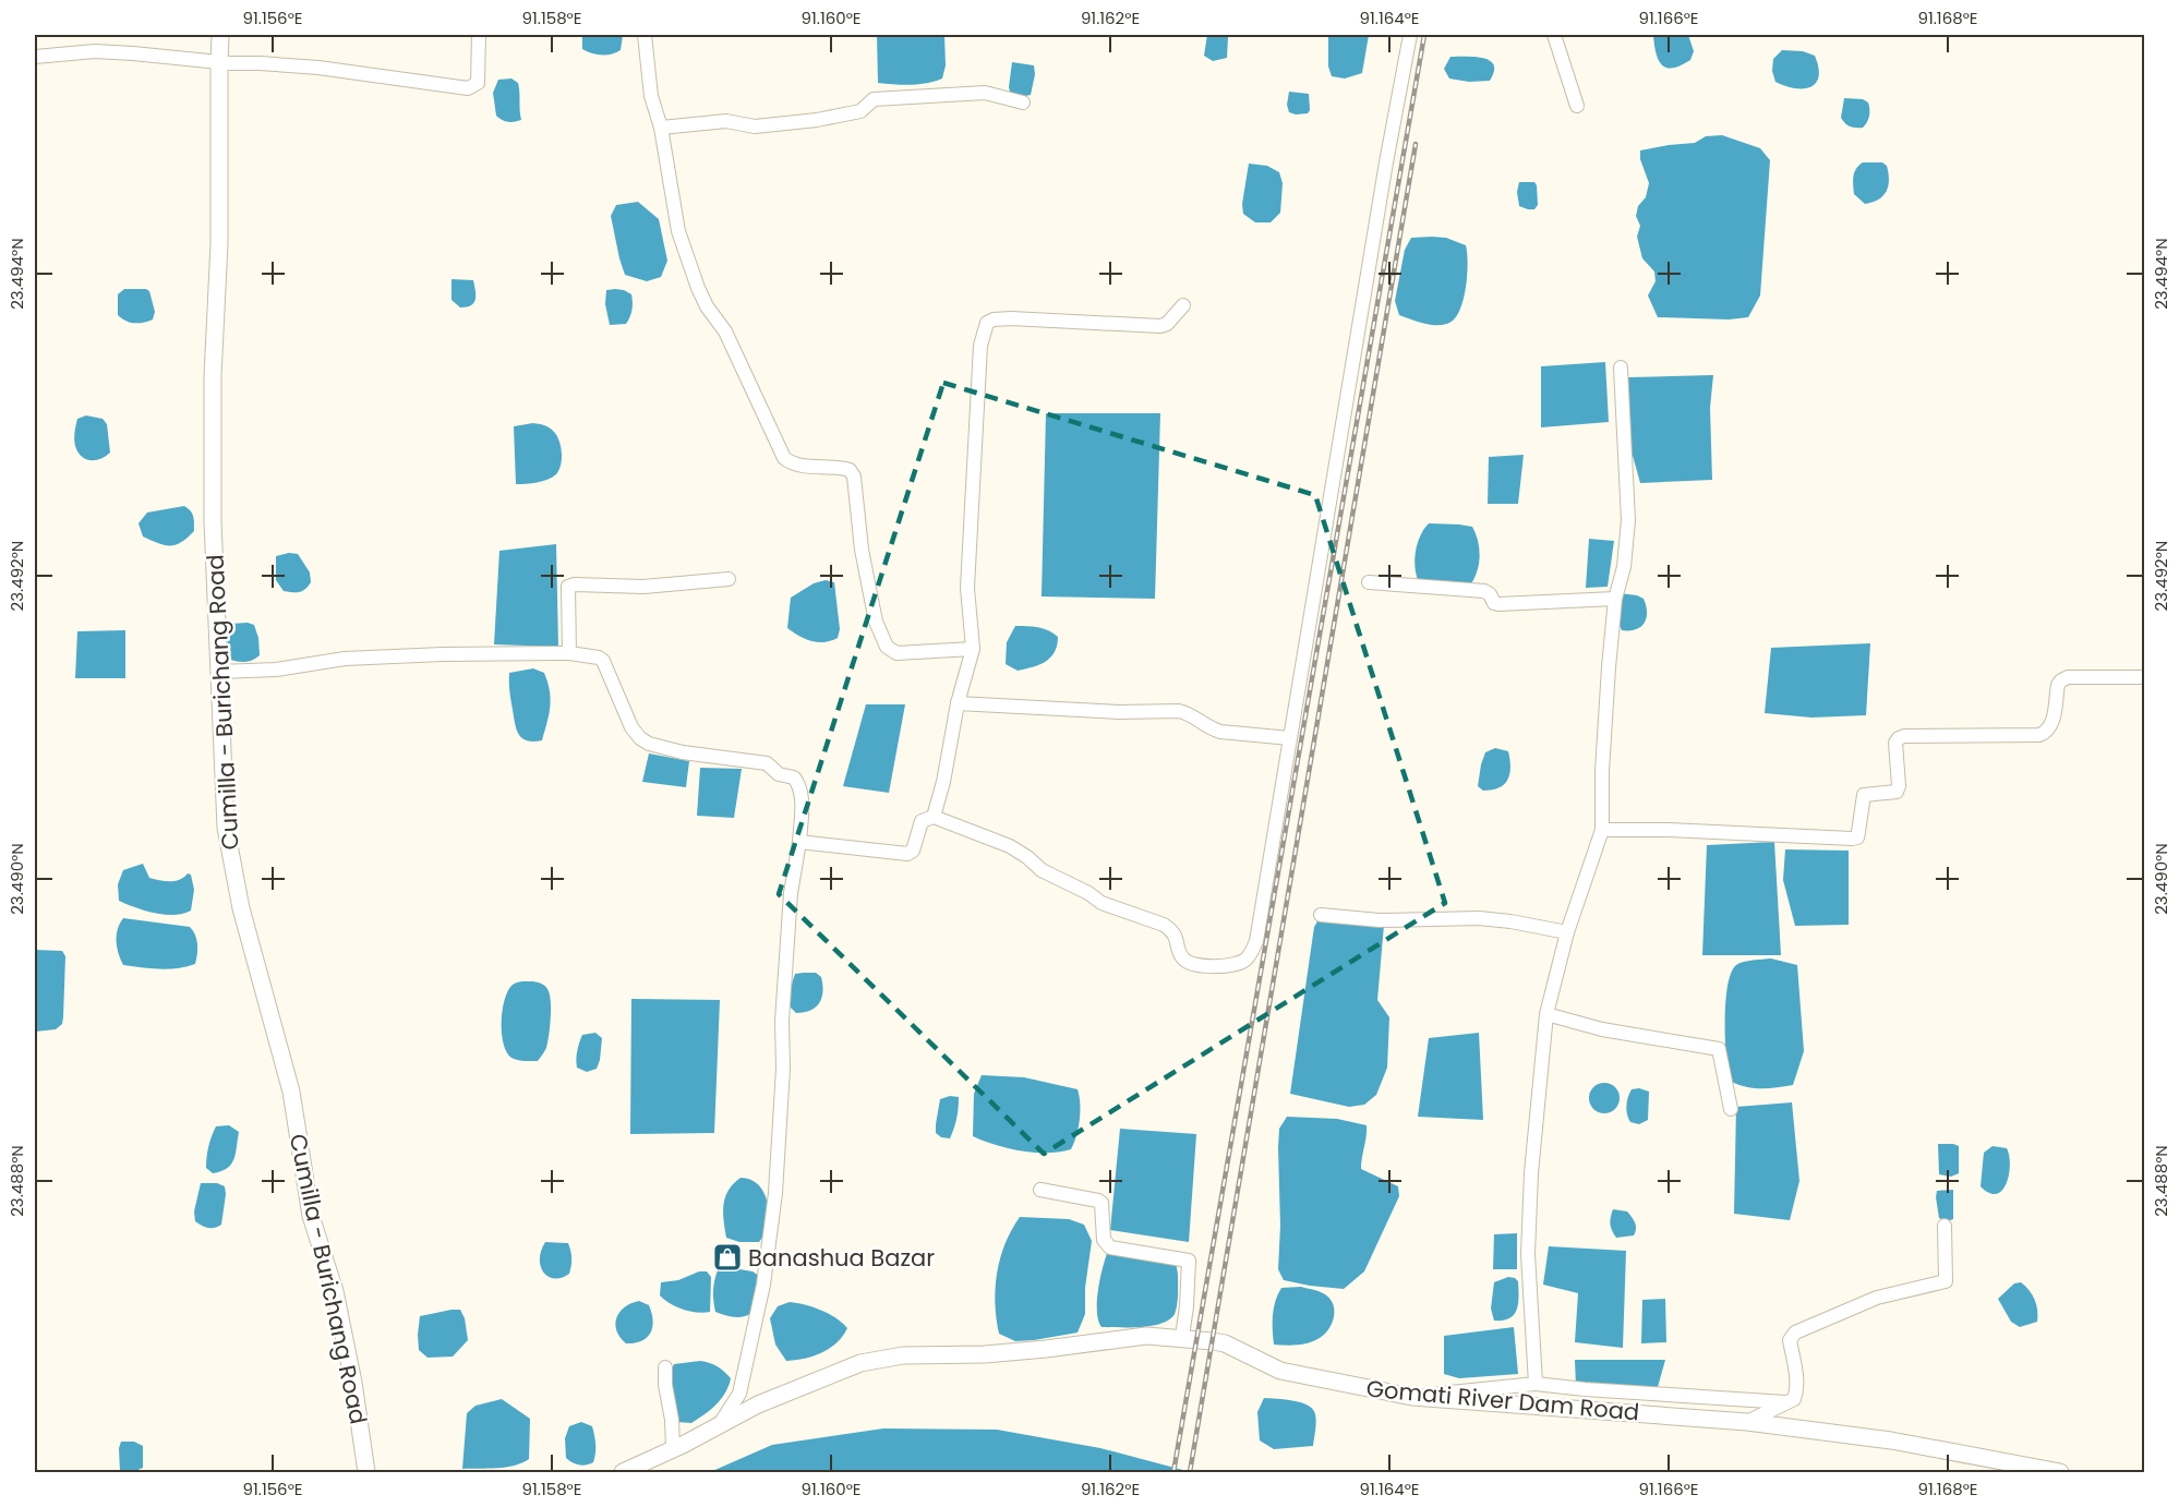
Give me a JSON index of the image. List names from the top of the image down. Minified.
{"streets":{"main road":["Cumilla - Burichang Road","Gomati River Dam Road"]},"places":{"shop":["Banashua Bazar"]},"coordinates":["91.156°E","91.158°E","91.160°E","91.162°E","91.164°E","91.166°E","91.168°E","23.494°N","23.492°N","23.490°N","23.488°N"]}
